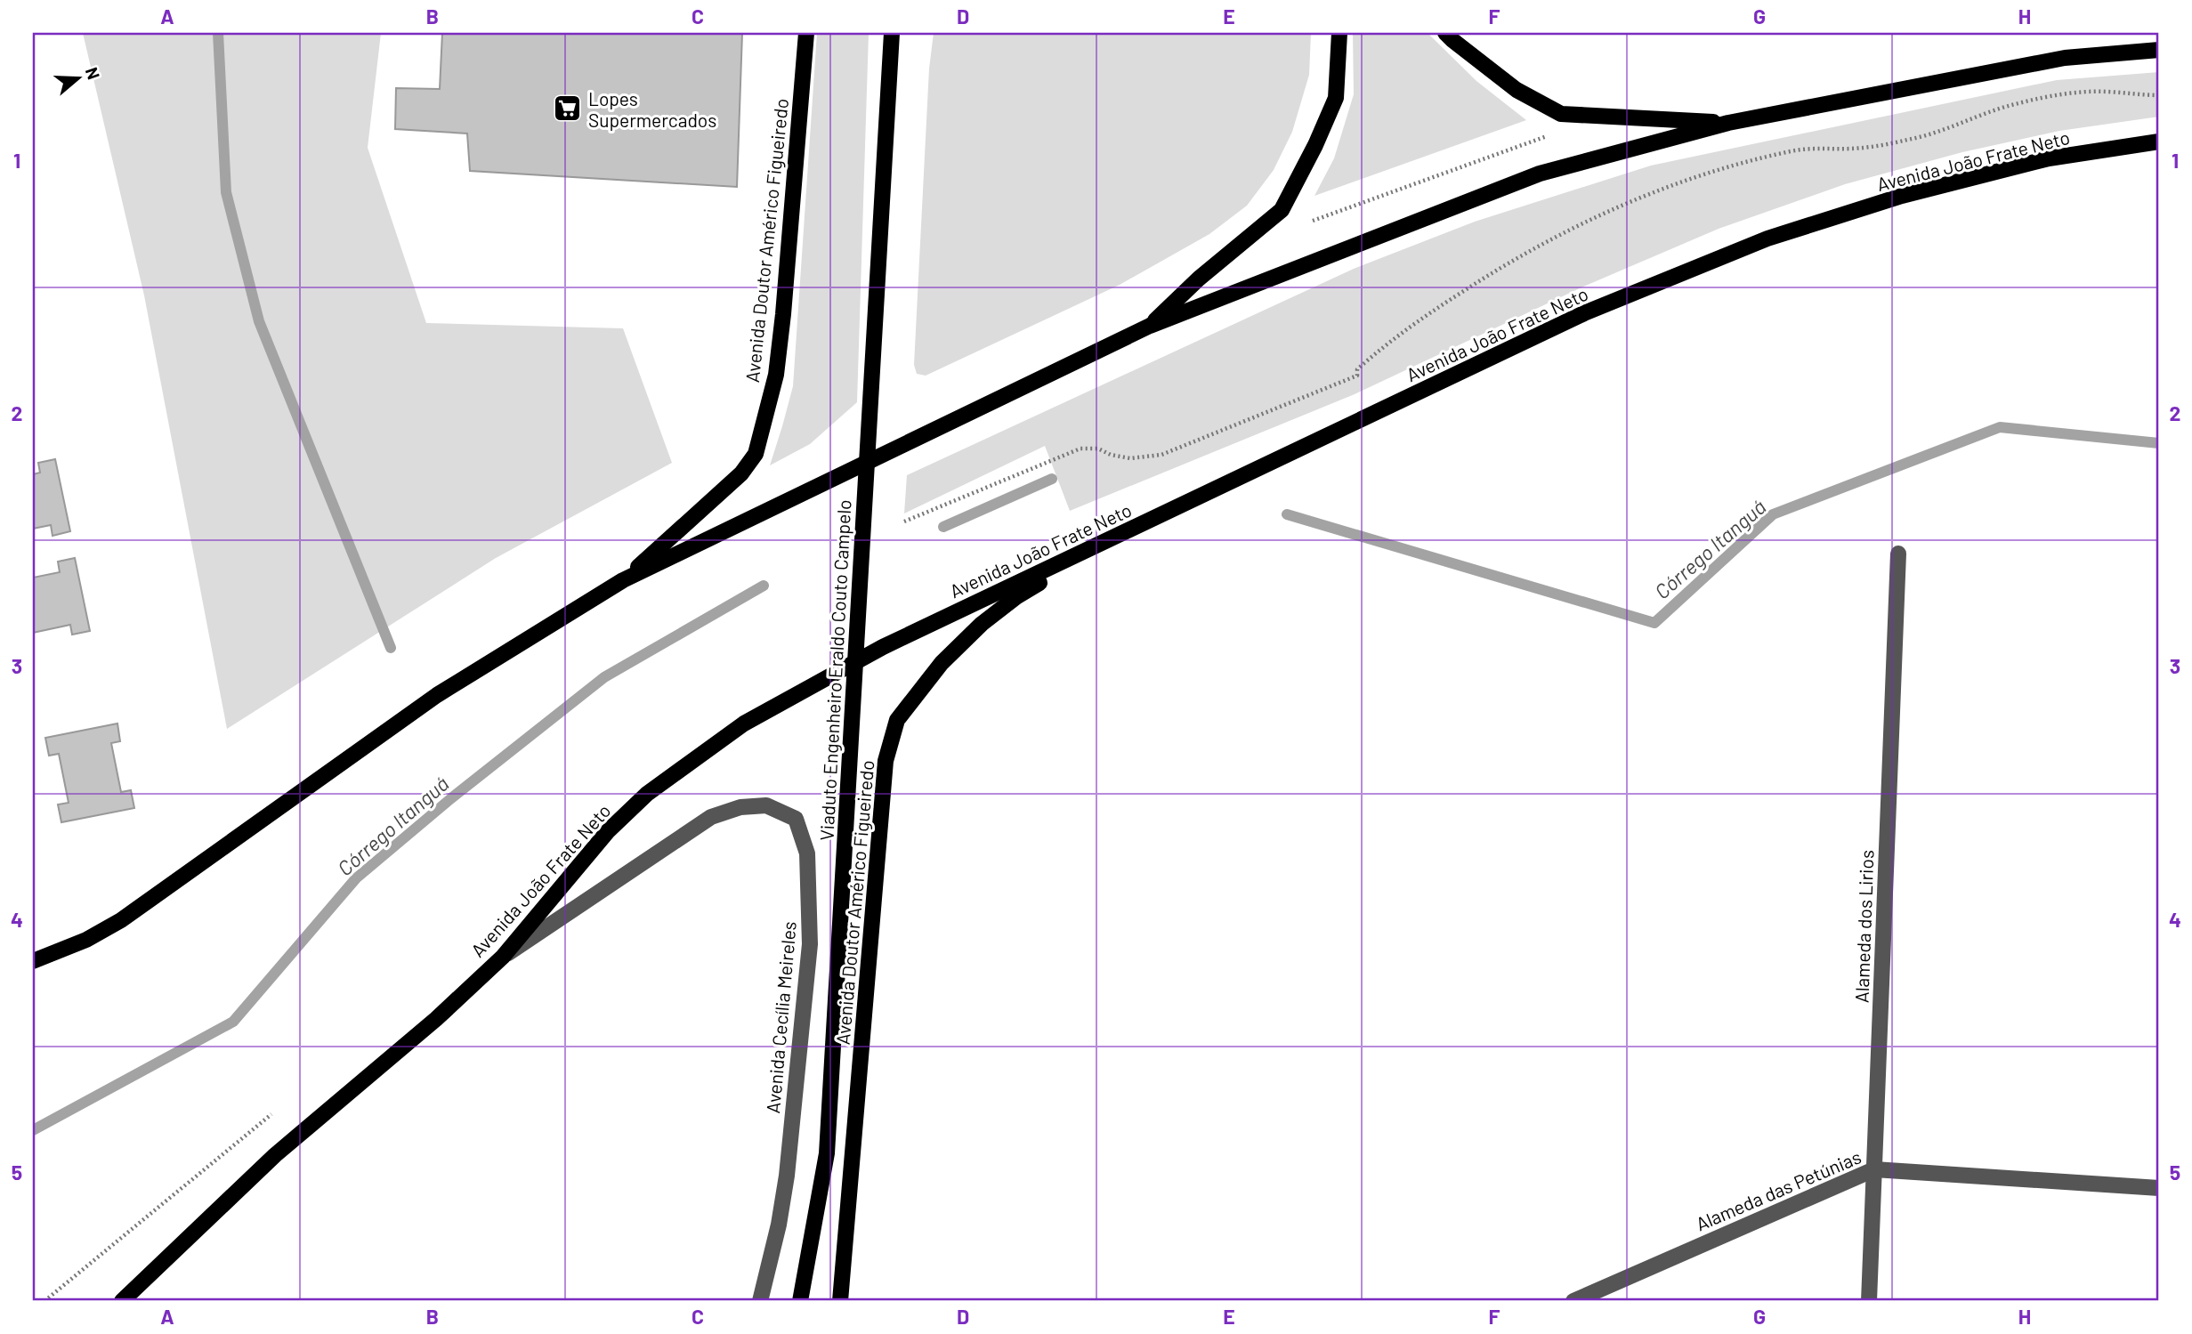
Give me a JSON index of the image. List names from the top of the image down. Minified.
{"streets":{"main road":["Avenida João Frate Neto","Avenida Doutor Américo Figueiredo","Viaduto Engenheiro Eraldo Couto Campelo"],"street":["Alameda dos Lirios","Avenida Cecília Meireles","Alameda das Petúnias"]},"crossings":[["Avenida João Frate Neto","Avenida Doutor Américo Figueiredo"],["Avenida João Frate Neto","Avenida Cecília Meireles"],["Alameda dos Lirios","Alameda das Petúnias"]],"water":["Córrego Itanguá"],"places":{"supermarket":["Lopes Supermercados"]},"north":"right","grid":{"columns":["A","B","C","D","E","F","G","H"],"rows":["1","2","3","4","5"]}}
